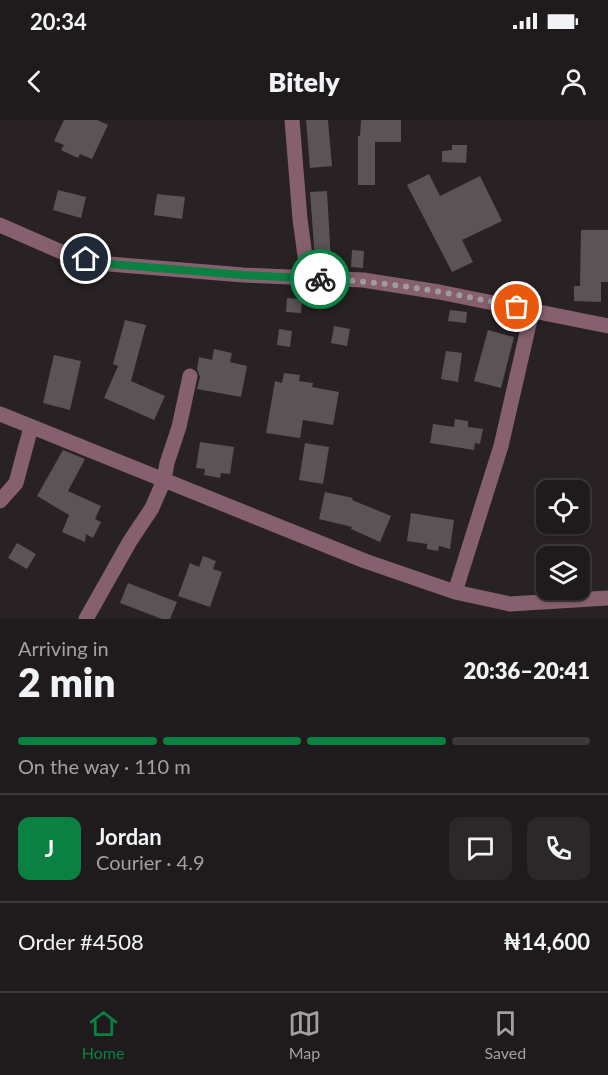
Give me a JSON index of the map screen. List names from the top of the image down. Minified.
{"page":{"status":"20:34","header":"Bitely","heading":["2 min","Arriving in","20:36–20:41"],"panel":["Jordan","Courier · 4.9","Order #4508","₦14,600"],"bar":"On the way · 110 m","round":"J","tabs":["Home","Map","Saved"]}}
